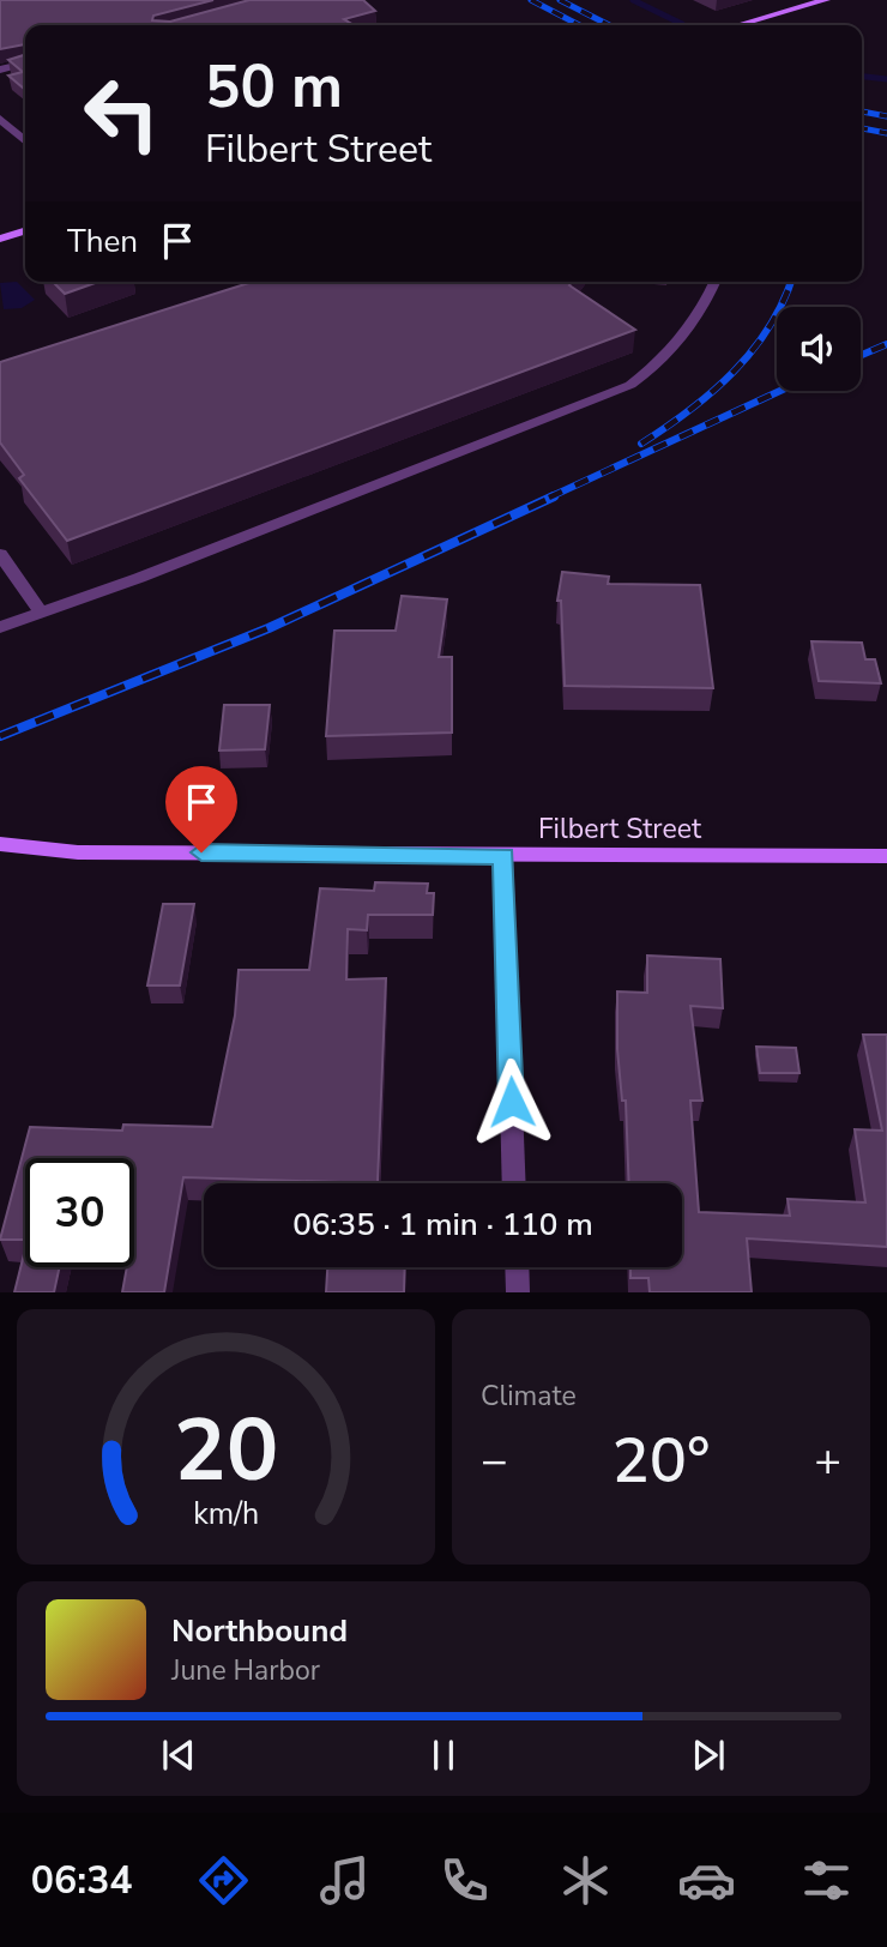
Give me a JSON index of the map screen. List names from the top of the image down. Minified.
{"streets":{"street":["Filbert Street"]},"page":{"turn":["50 m","Filbert Street"],"then":"Then","limit":"30","trip":"06:35 · 1 min · 110 m","tile":"Climate","heat":["−","20°","+"],"song":["Northbound","June Harbor"],"tabs":"06:34","gauge":["20","km/h"]}}
